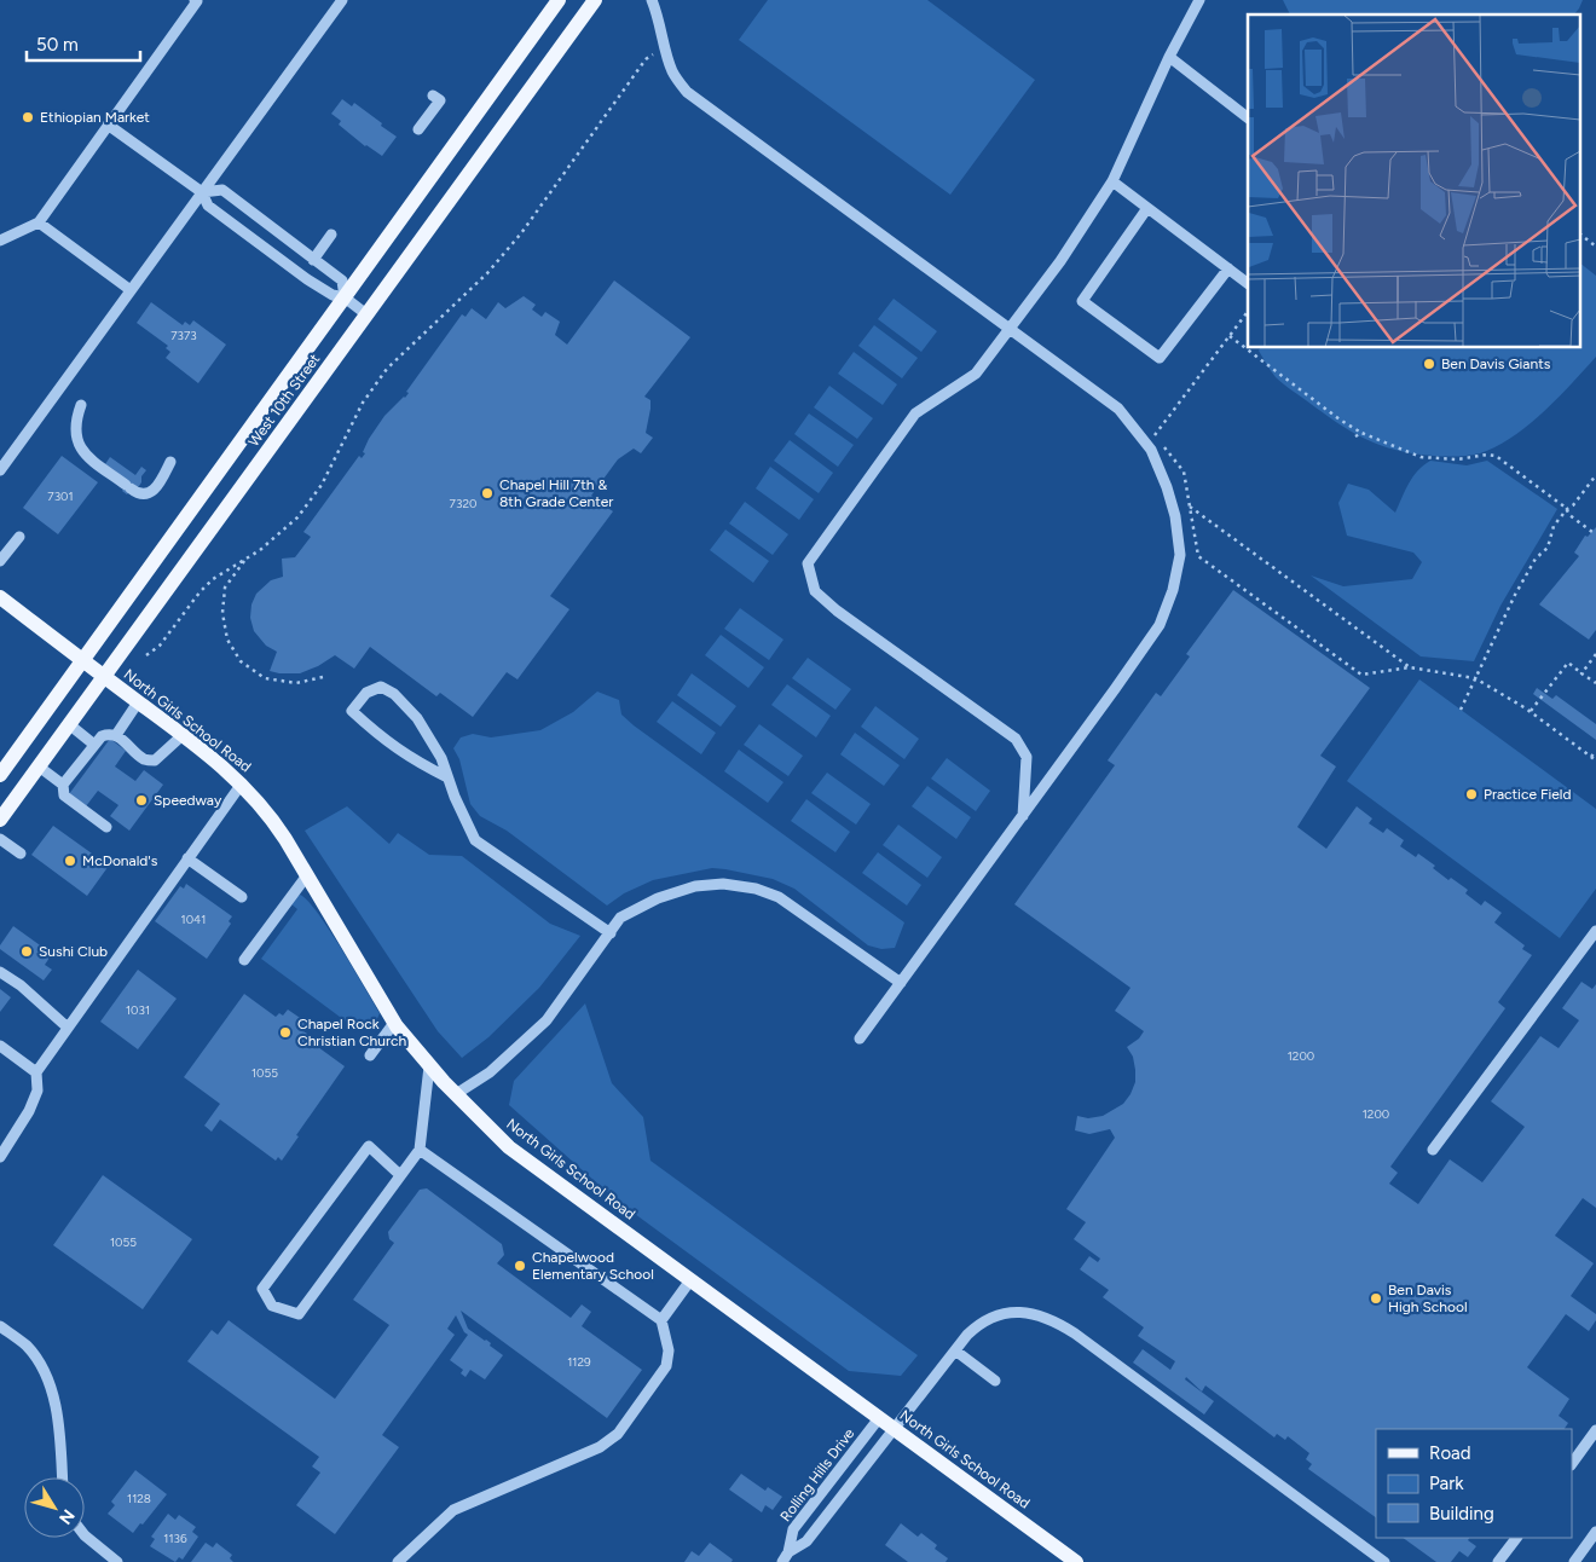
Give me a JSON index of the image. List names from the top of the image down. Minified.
{"streets":{"main road":["West 10th Street","North Girls School Road"],"street":["Rolling Hills Drive"]},"crossings":[["West 10th Street","North Girls School Road"],["North Girls School Road","Rolling Hills Drive"]],"places":["Ethiopian Market","Ben Davis Giants","Chapel Hill 7th & 8th Grade Center","Practice Field","Speedway","McDonald's","Sushi Club","Chapel Rock Christian Church","Chapelwood Elementary School","Ben Davis High School"],"house_numbers":["7373","7301","7320","1041","1031","1200","1055","1200","1055","1129","1128","1136"],"legend":["Road","Park","Building"],"scale_bar":"50 m","north":"bottom right"}
